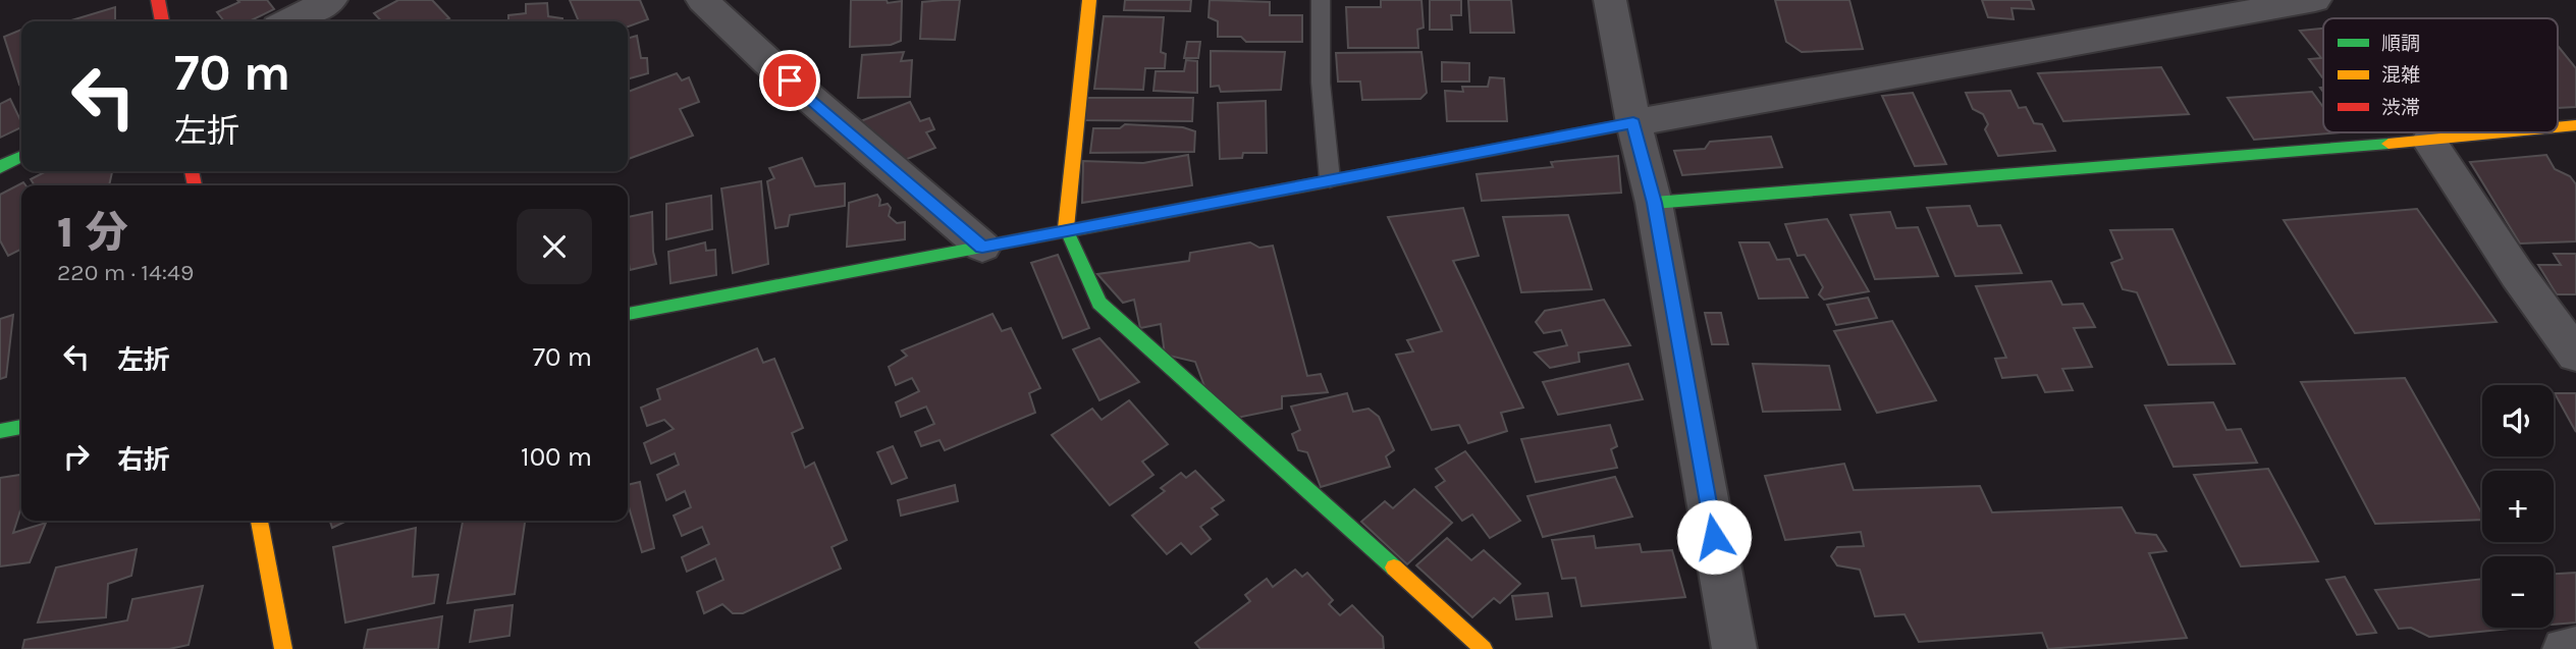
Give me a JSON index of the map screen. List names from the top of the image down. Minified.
{"legend":["順調","混雑","渋滞"],"page":{"turn":["70 m","左折"],"heading":["1 分","220 m · 14:49"],"list":[{"name":"左折","value":"70 m"},{"name":"右折","value":"100 m"}],"map_buttons":["+","−"]}}
